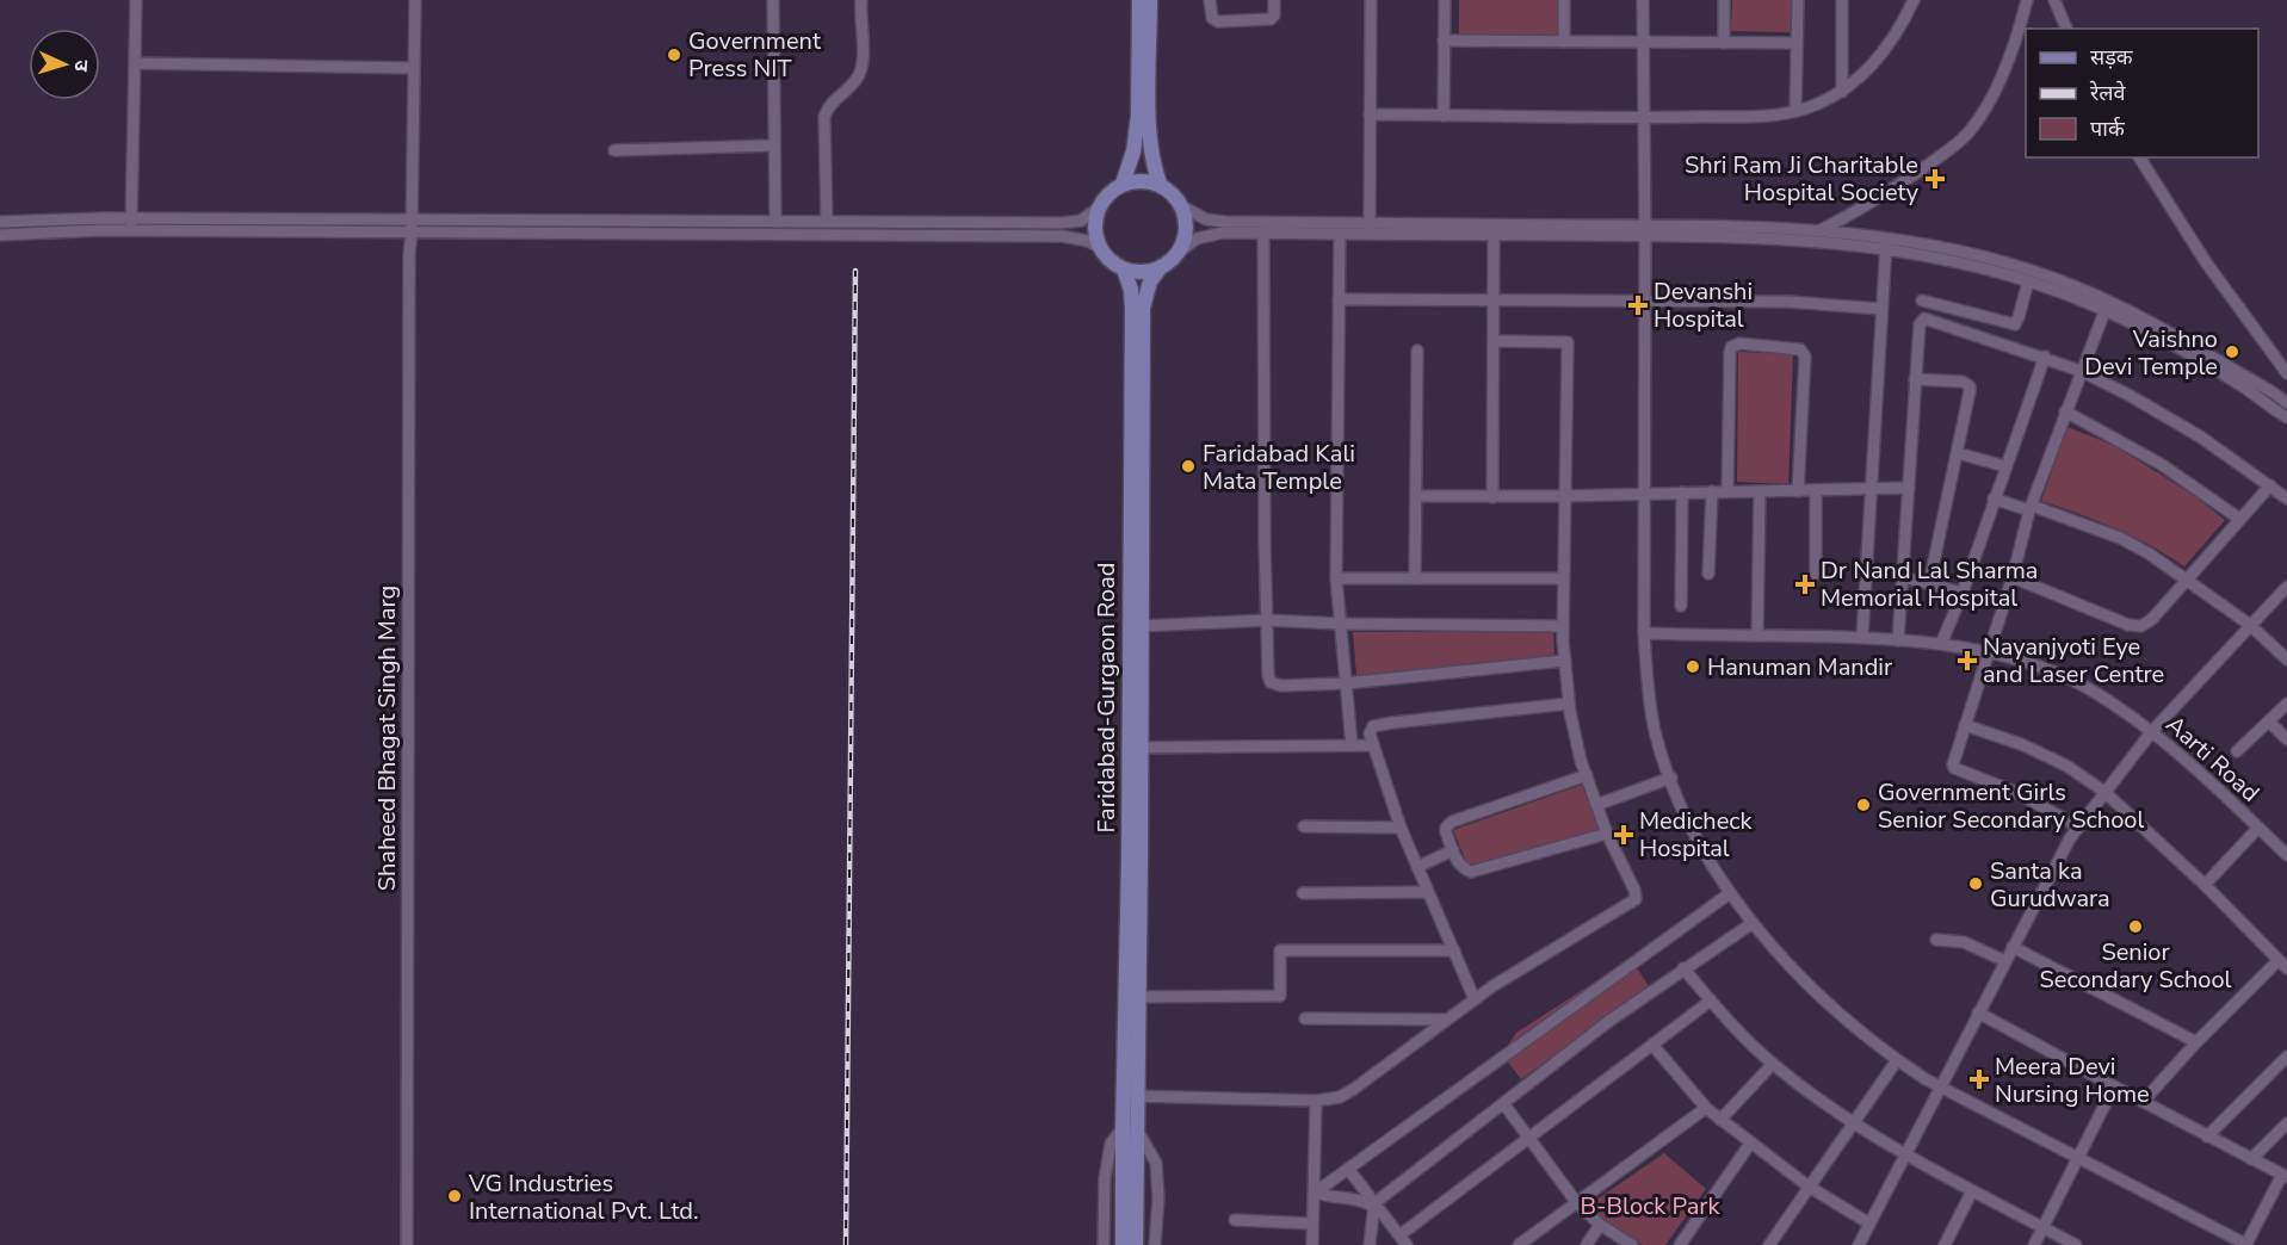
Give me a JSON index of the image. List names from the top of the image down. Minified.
{"streets":{"main road":["Faridabad-Gurgaon Road"],"street":["Shaheed Bhagat Singh Marg","Aarti Road"]},"parks":["B-Block Park"],"places":{"other":["Government Press NIT","Vaishno Devi Temple","Faridabad Kali Mata Temple","Hanuman Mandir","Government Girls Senior Secondary School","Santa ka Gurudwara","Senior Secondary School","VG Industries International Pvt. Ltd."],"health":["Shri Ram Ji Charitable Hospital Society","Devanshi Hospital","Dr Nand Lal Sharma Memorial Hospital","Nayanjyoti Eye and Laser Centre","Medicheck Hospital","Meera Devi Nursing Home"]},"legend":["सड़क","रेलवे","पार्क"],"north":"right"}
